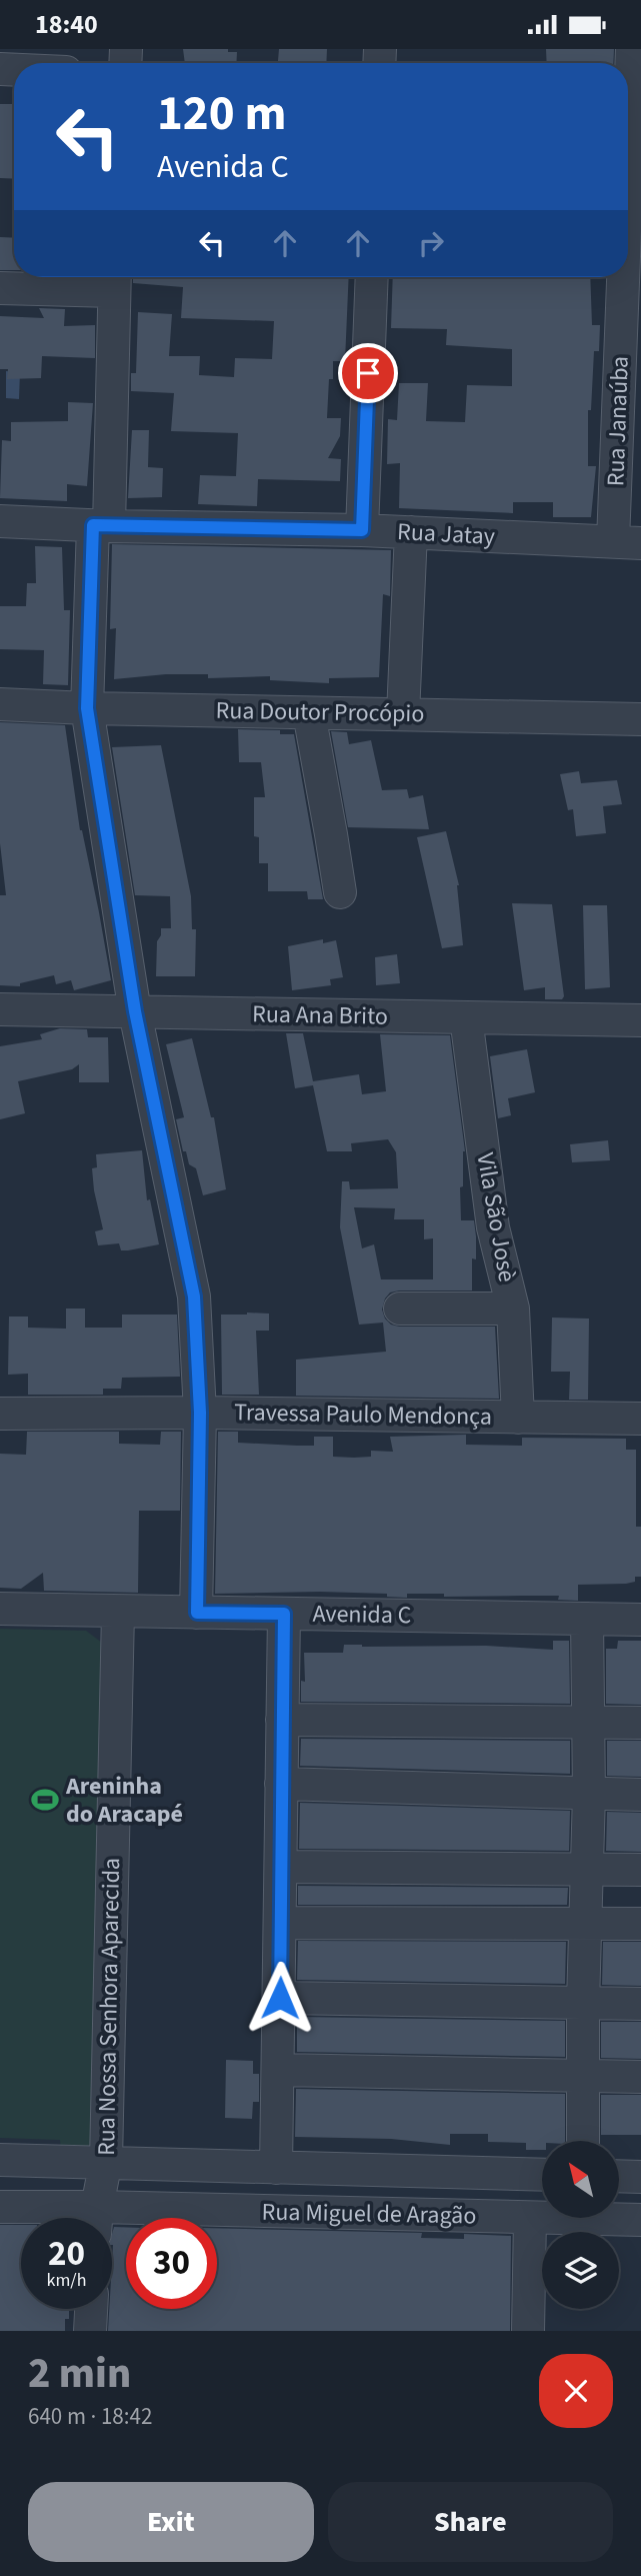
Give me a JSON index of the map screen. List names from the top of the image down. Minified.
{"streets":{"street":["Rua Janaúba","Rua Jatay","Rua Doutor Procópio","Rua Ana Brito","Vila São Josè","Travessa Paulo Mendonça","Avenida C","Rua Nossa Senhora Aparecida","Rua Miguel de Aragão"]},"crossings":[["Rua Janaúba","Rua Jatay"],["Rua Ana Brito","Vila São Josè"],["Vila São Josè","Travessa Paulo Mendonça"],["Avenida C","Rua Nossa Senhora Aparecida"],["Rua Nossa Senhora Aparecida","Rua Miguel de Aragão"]],"places":{"sports":["Areninha do Aracapé"]},"north":"top left","page":{"status":"18:40","turn":["120 m","Avenida C"],"speed":"20 km/h","limit":"30","heading":["2 min","640 m · 18:42"],"buttons":["Exit","Share"]}}
